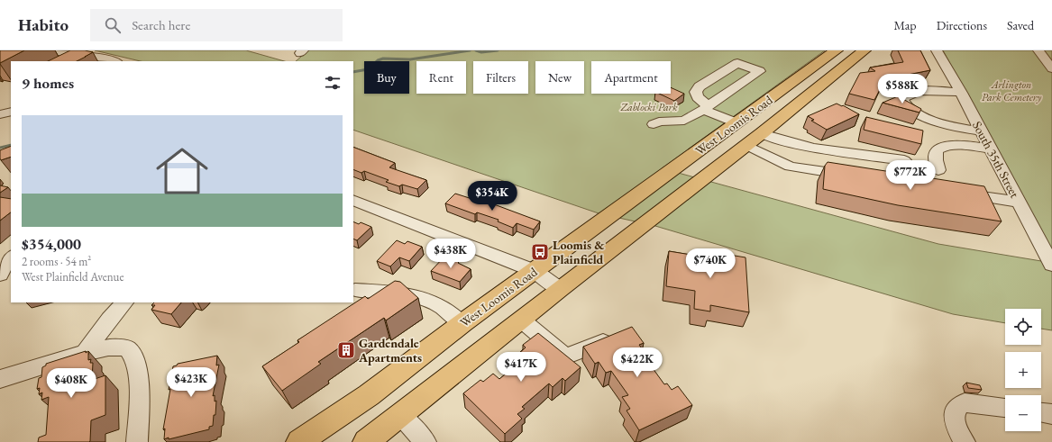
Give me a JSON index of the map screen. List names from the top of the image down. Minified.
{"streets":{"main road":["West Loomis Road"],"street":["South 35th Street"]},"parks":["Arlington Park Cemetery","Zablocki Park"],"places":{"bus stop":["Loomis & Plainfield"],"building":["Gardendale Apartments"]},"page":{"header":"Habito","search":"Search here","nav":["Map","Directions","Saved"],"chip":["Buy","Rent","Filters","New","Apartment"],"heading":"9 homes","price":["$588K","$772K","$354K","$438K","$740K","$422K","$417K","$423K","$408K"],"list":[{"name":"$354,000","note":"2 rooms · 54 m² · West Plainfield Avenue"}],"map_buttons":["+","−"]}}
